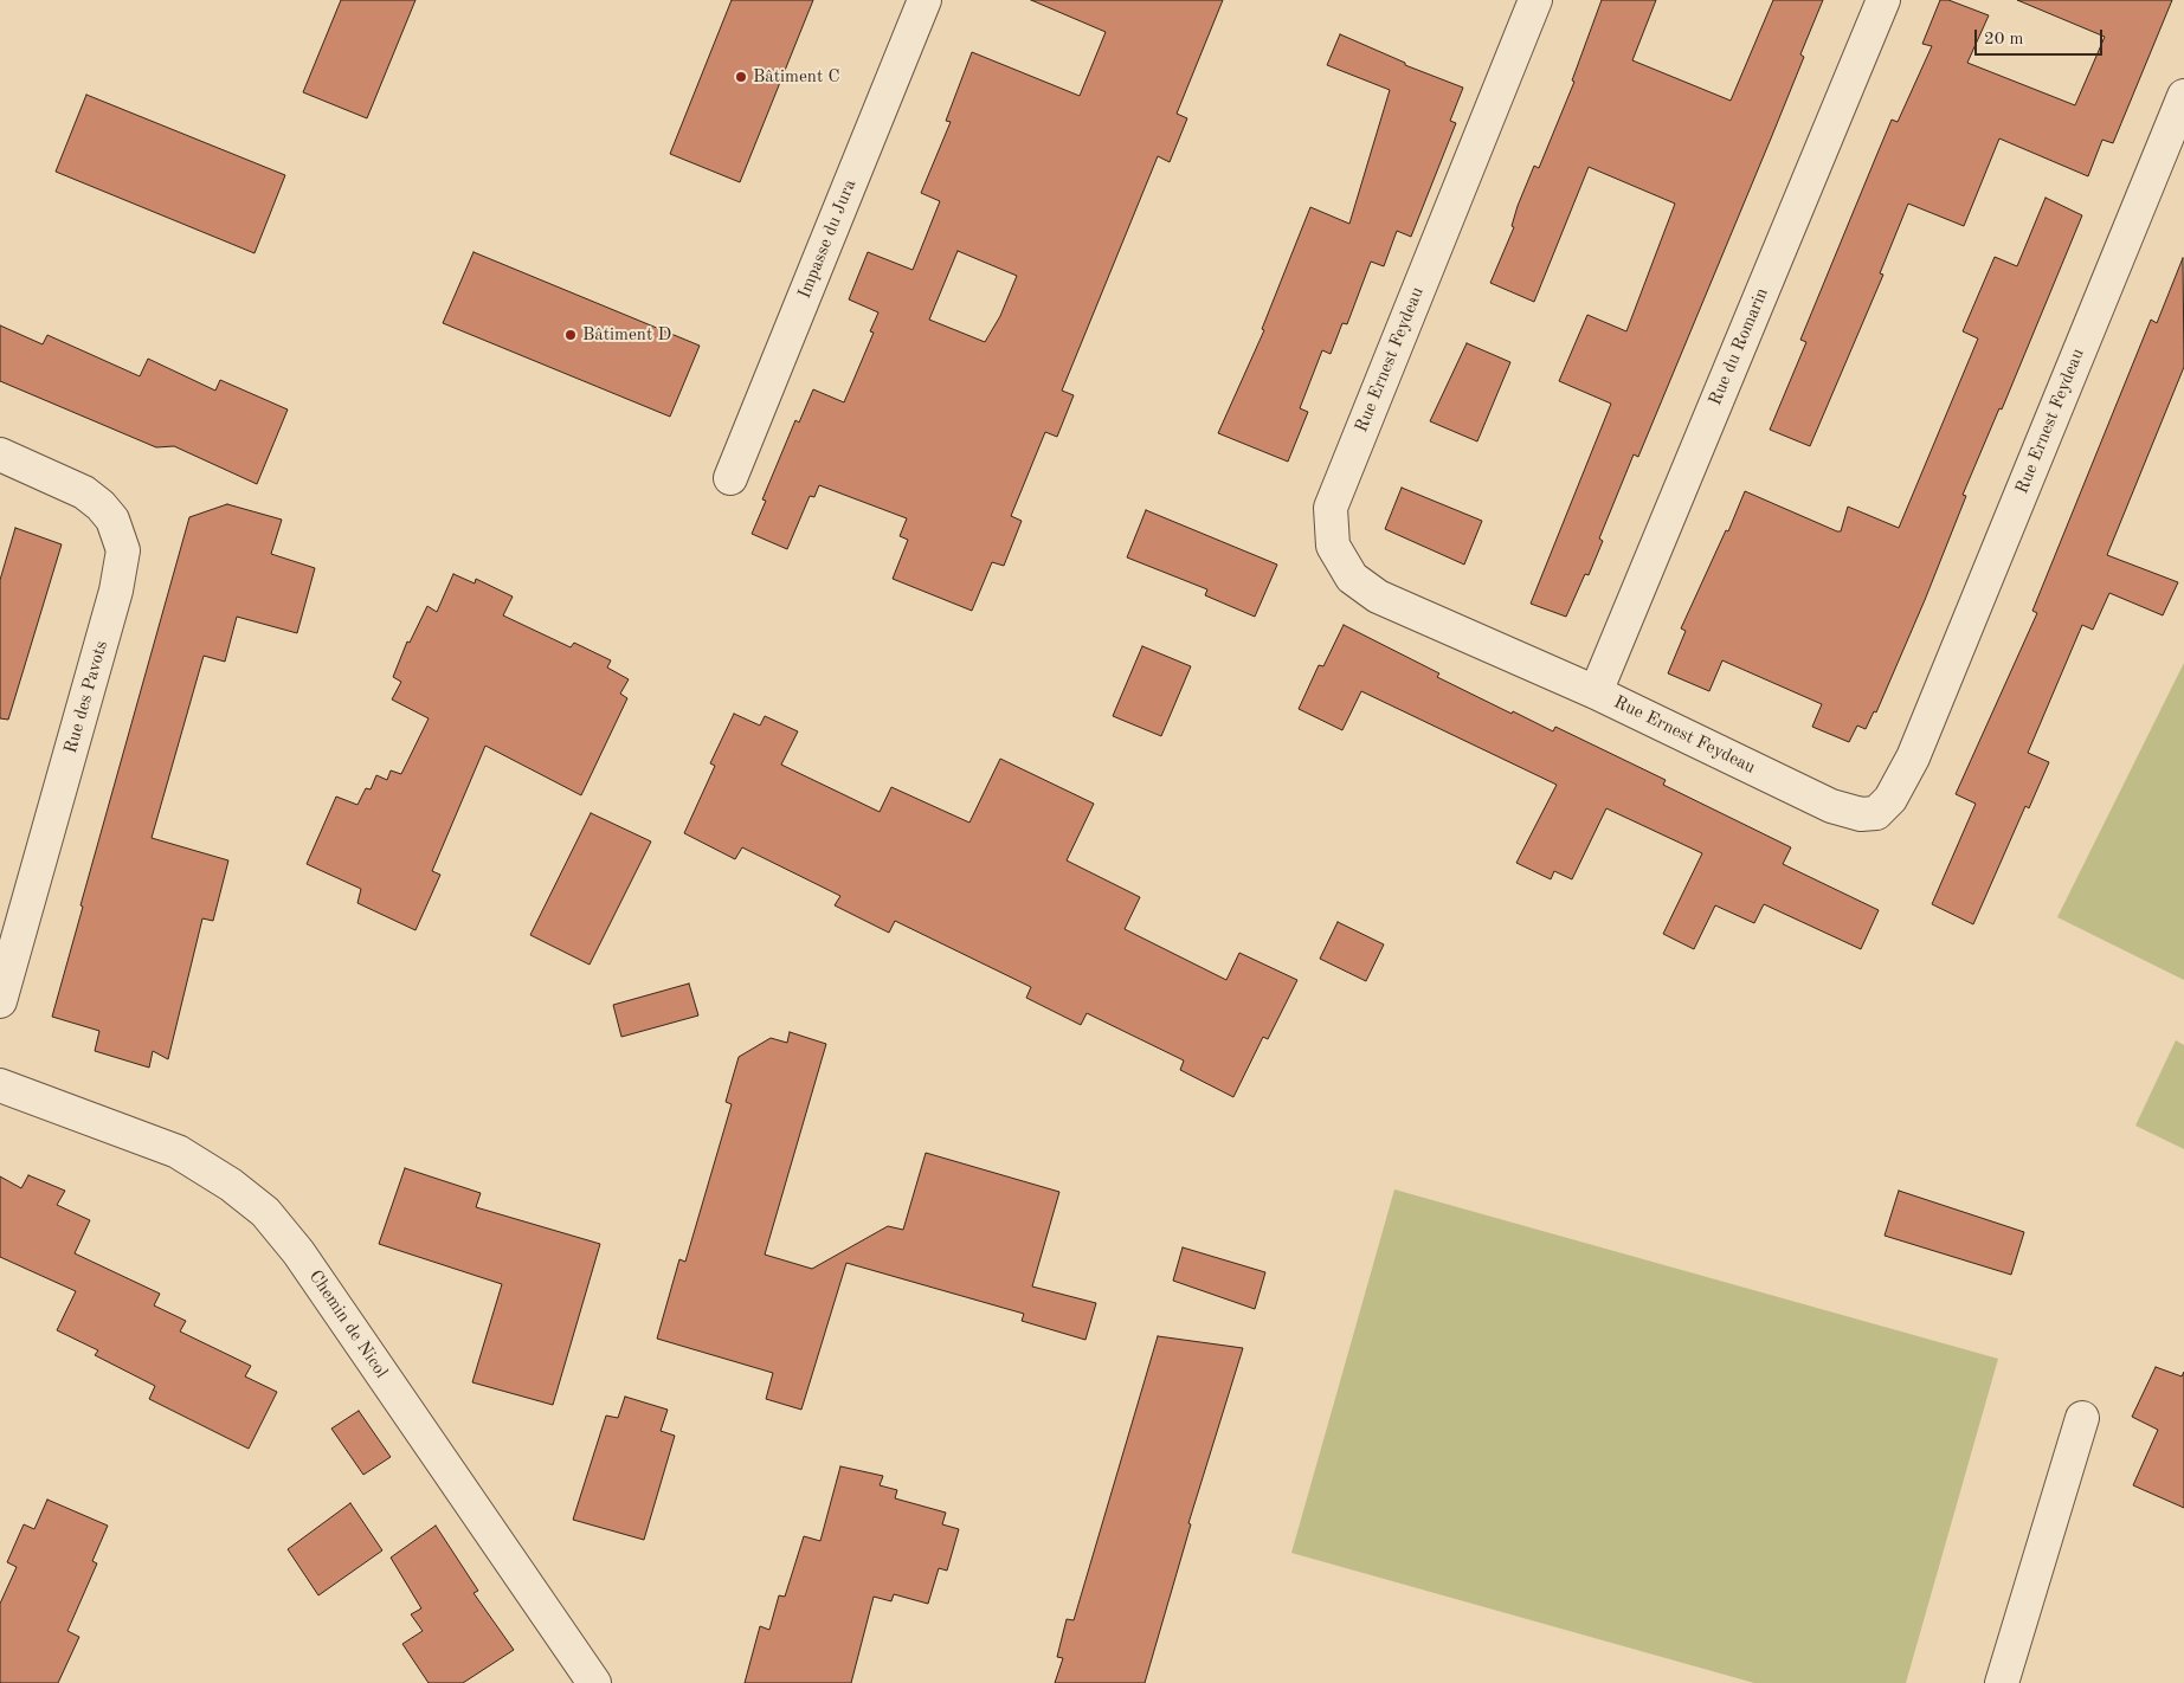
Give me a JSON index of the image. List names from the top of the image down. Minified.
{"streets":{"street":["Impasse du Jura","Rue du Romarin","Rue Ernest Feydeau","Rue des Pavots","Chemin de Nicol"]},"crossings":[["Rue du Romarin","Rue Ernest Feydeau"]],"places":["Bâtiment C","Bâtiment D"],"scale_bar":"20 m"}
